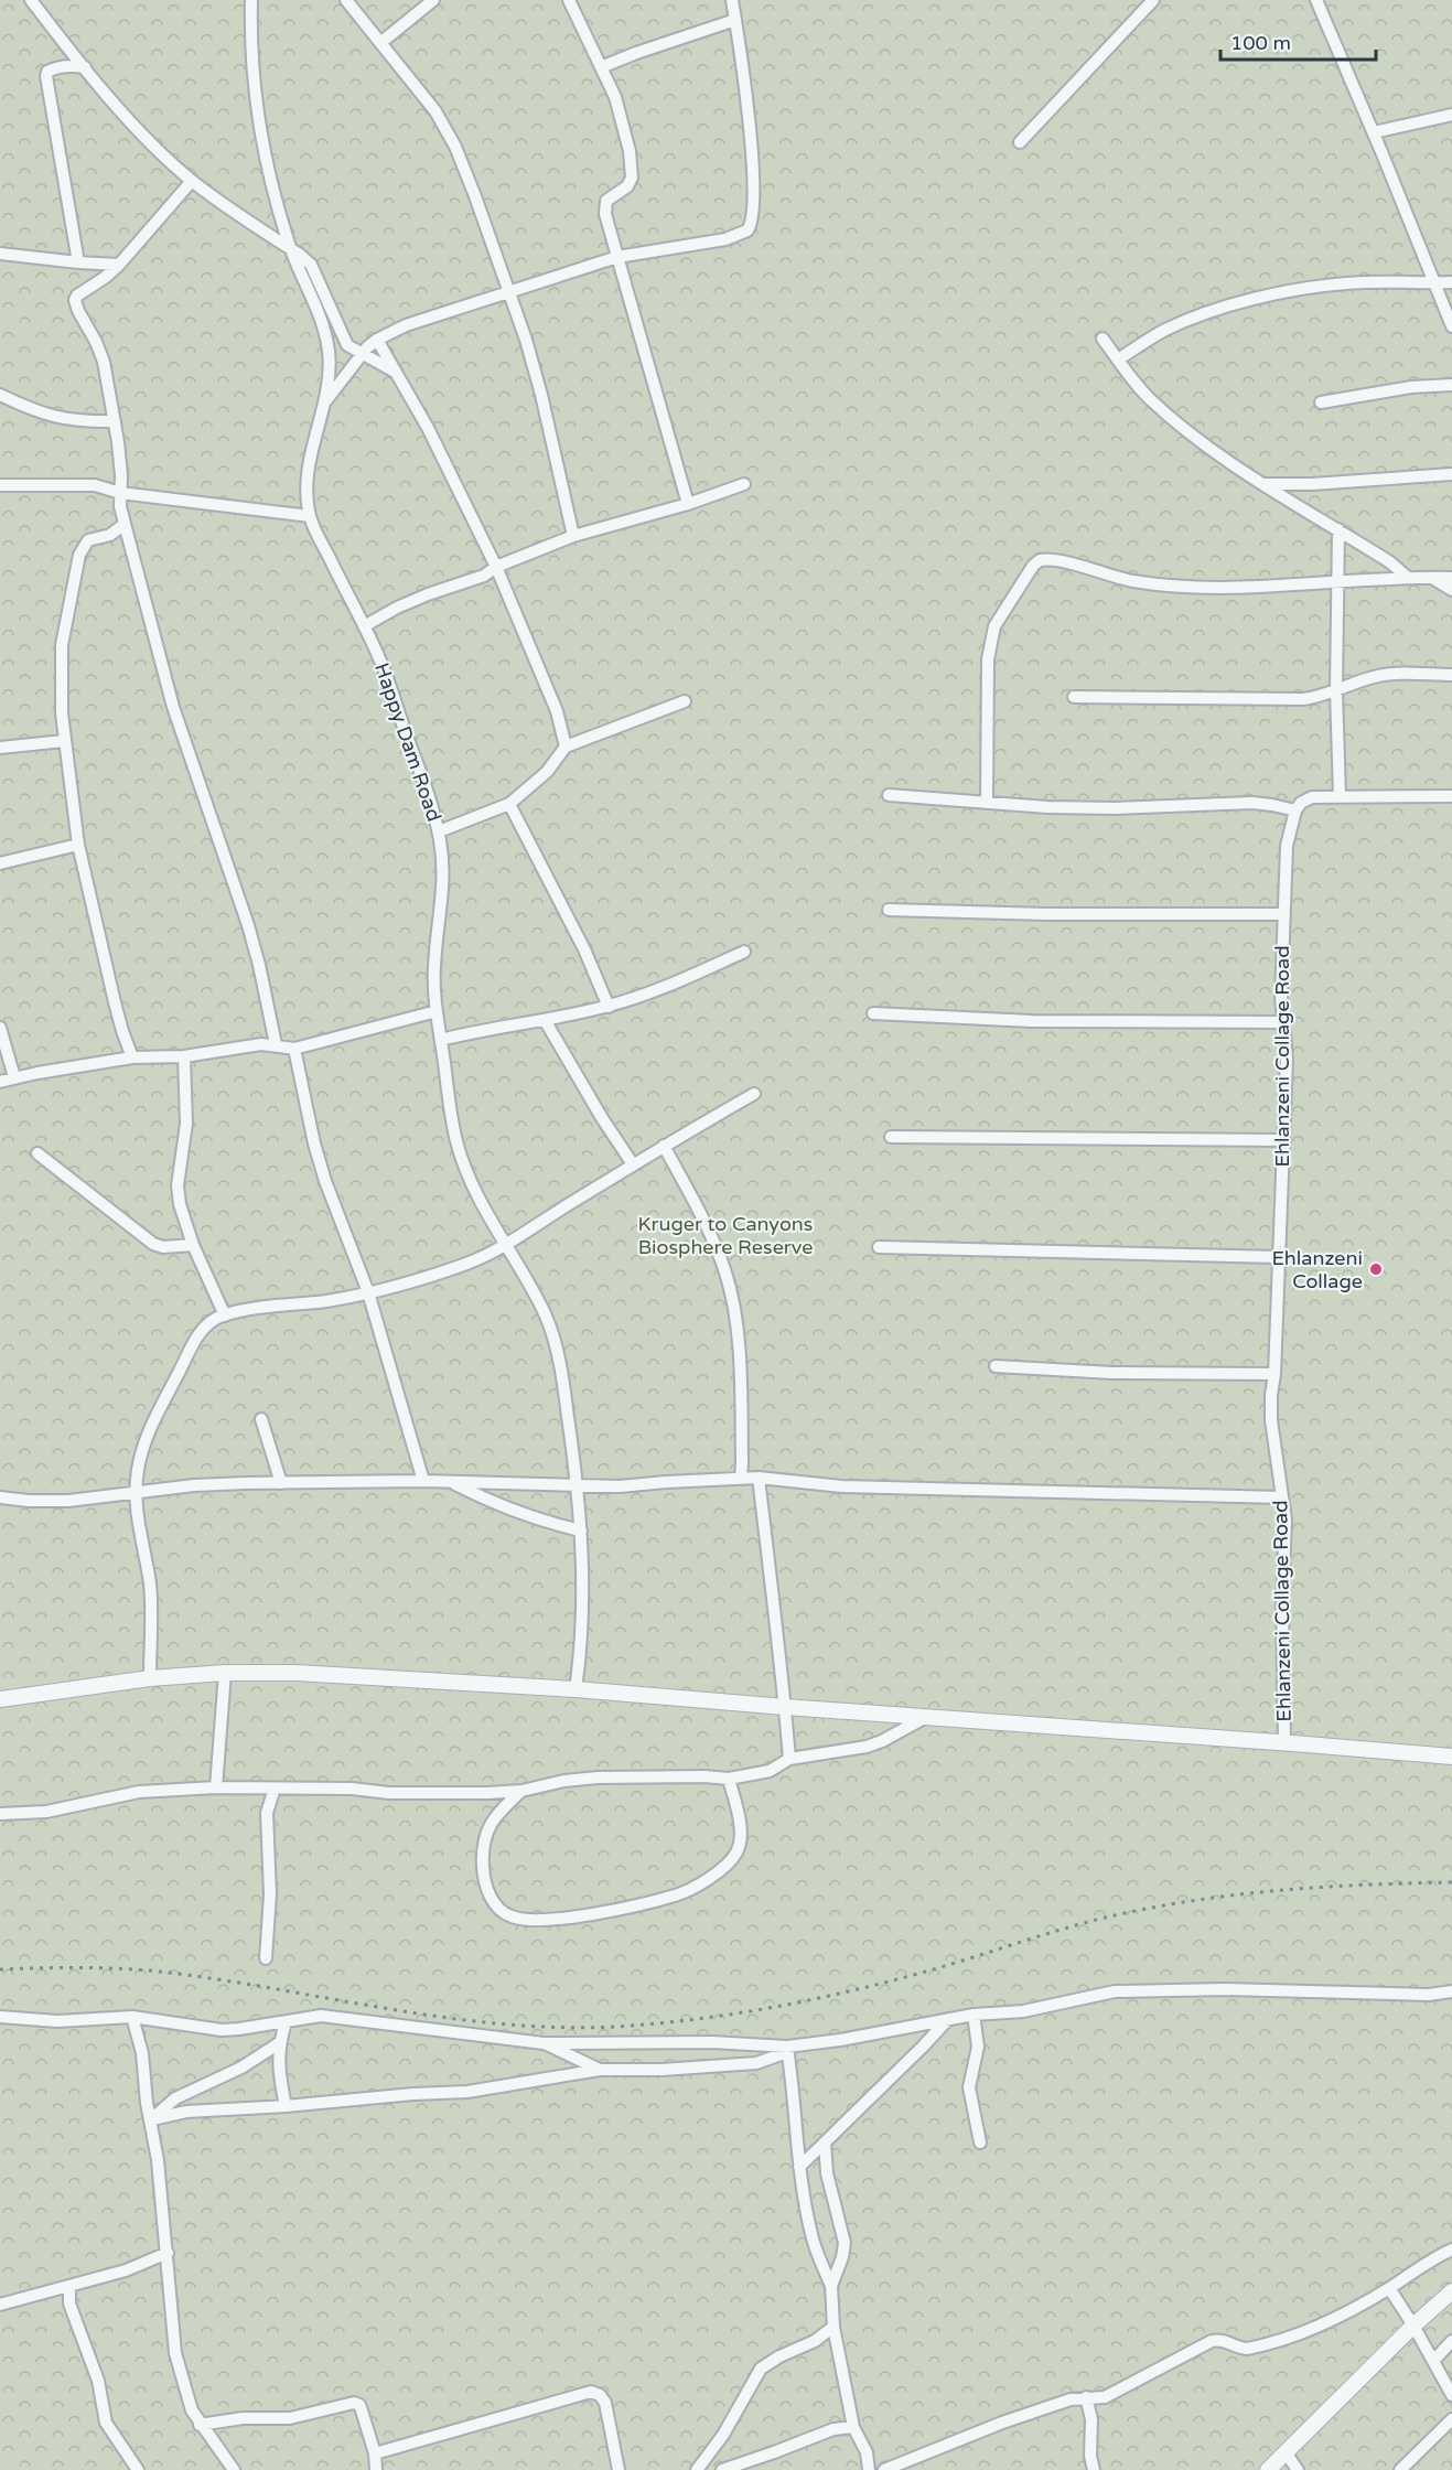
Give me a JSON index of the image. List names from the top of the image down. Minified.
{"streets":{"street":["Happy Dam Road","Ehlanzeni Collage Road"]},"parks":["Kruger to Canyons Biosphere Reserve"],"places":["Ehlanzeni Collage"],"scale_bar":"100 m"}
